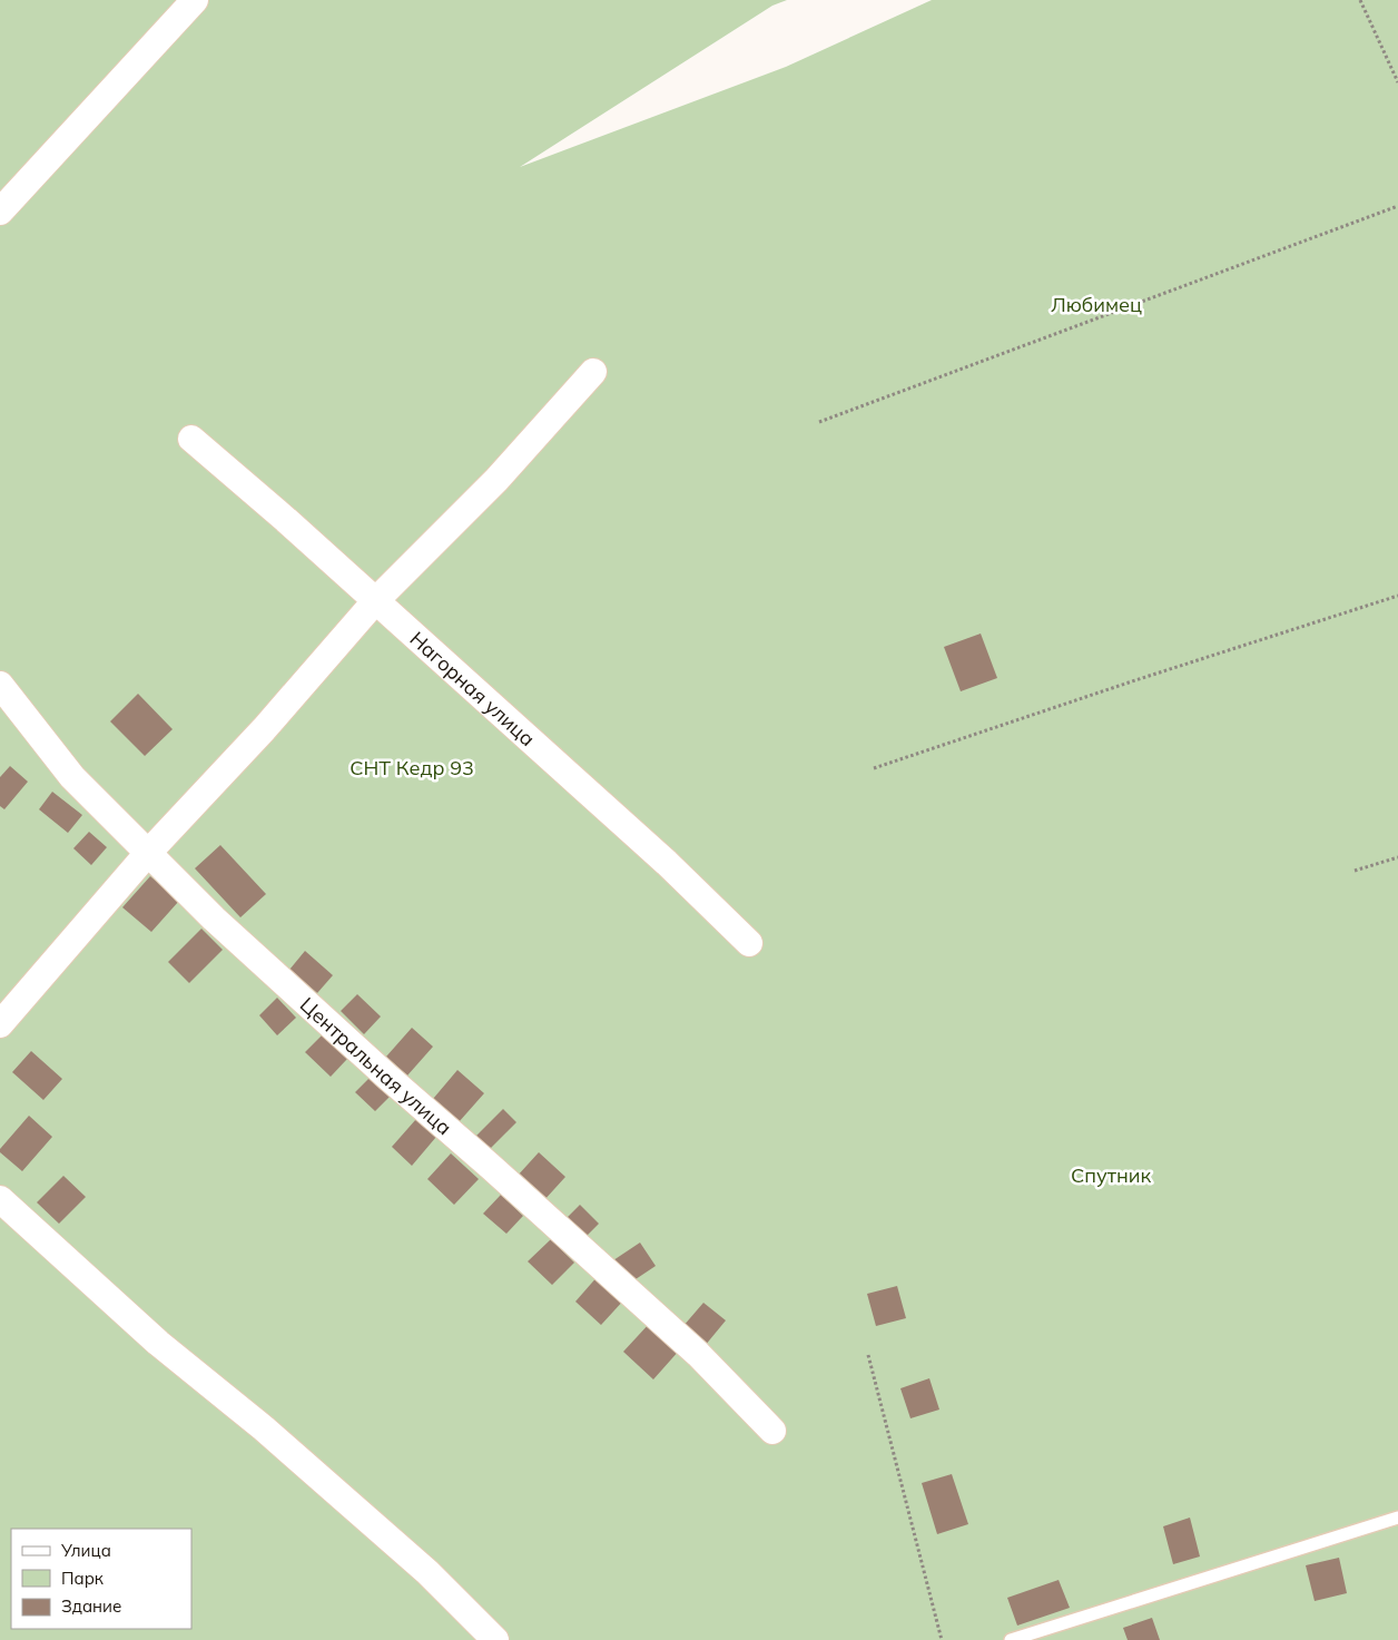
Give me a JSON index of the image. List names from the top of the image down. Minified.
{"streets":{"street":["Нагорная улица","Центральная улица"]},"parks":["Любимец","СНТ Кедр 93","Спутник"],"legend":["Улица","Парк","Здание"]}
